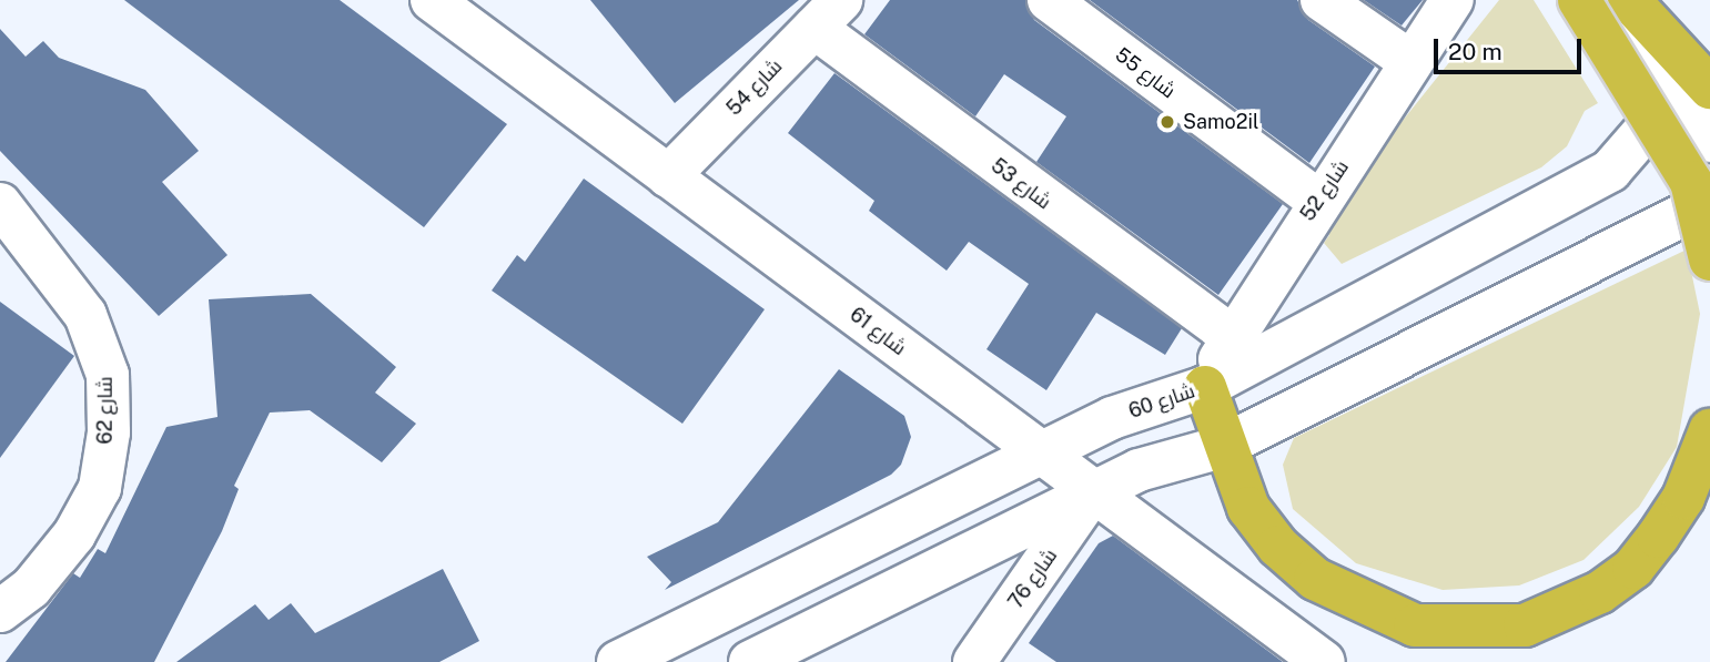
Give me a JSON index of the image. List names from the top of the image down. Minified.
{"streets":{"street":["شارع 55","شارع 54","شارع 53","شارع 52","شارع 61","شارع 60","شارع 62","شارع 76"]},"crossings":[["شارع 55","شارع 52"],["شارع 54","شارع 53"],["شارع 54","شارع 61"],["شارع 53","شارع 52"],["شارع 52","شارع 60"],["شارع 61","شارع 60"],["شارع 61","شارع 76"]],"places":["Samo2il"],"scale_bar":"20 m"}
